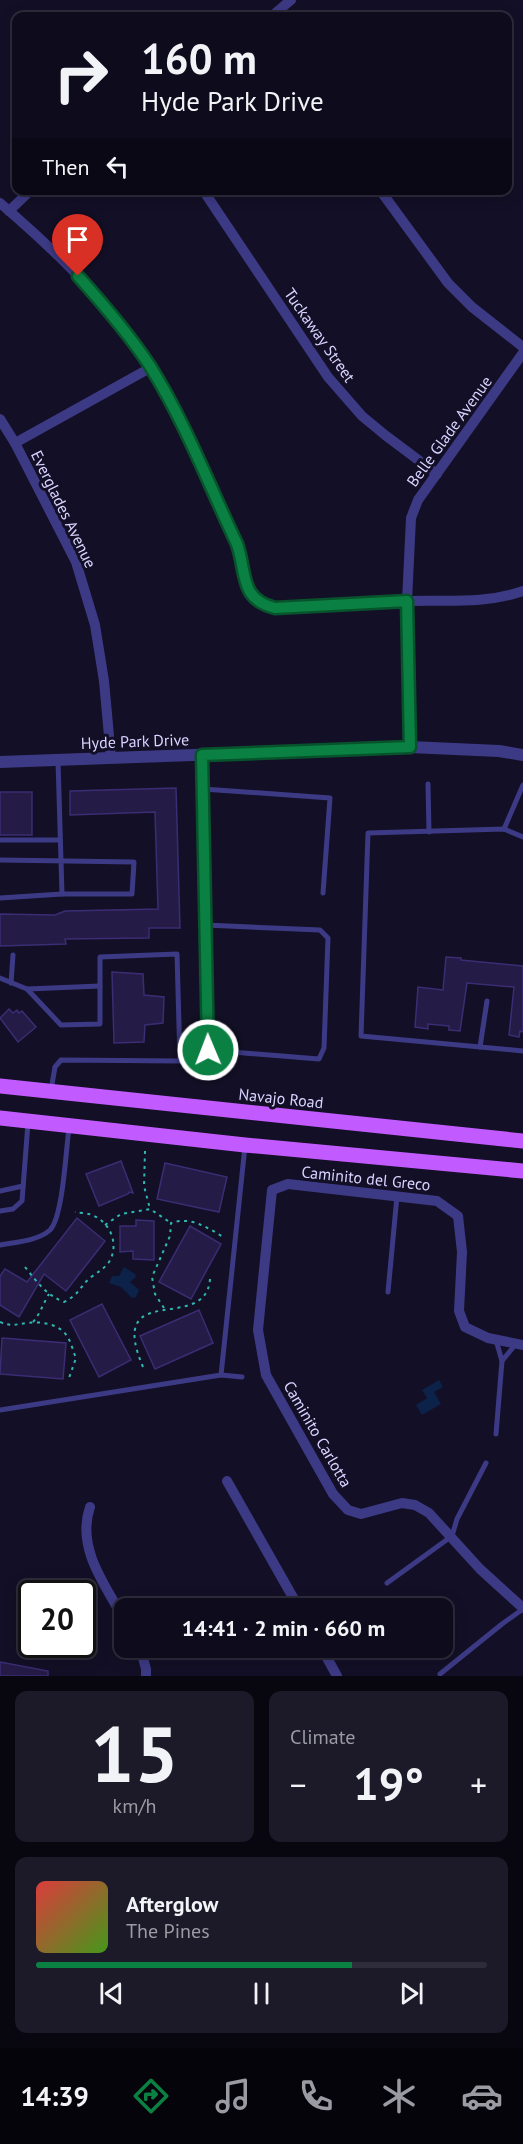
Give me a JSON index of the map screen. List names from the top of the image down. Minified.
{"streets":{"main road":["Navajo Road"],"street":["Tuckaway Street","Belle Glade Avenue","Everglades Avenue","Hyde Park Drive","Caminito del Greco","Caminito Carlotta"]},"crossings":[["Tuckaway Street","Belle Glade Avenue"],["Belle Glade Avenue","Hyde Park Drive"],["Everglades Avenue","Hyde Park Drive"],["Caminito del Greco","Caminito Carlotta"]],"page":{"turn":["160 m","Hyde Park Drive"],"then":"Then","limit":"20","trip":"14:41 · 2 min · 660 m","tile":[["15","km/h"],"Climate"],"heat":["−","19°","+"],"song":["Afterglow","The Pines"],"tabs":"14:39"}}
